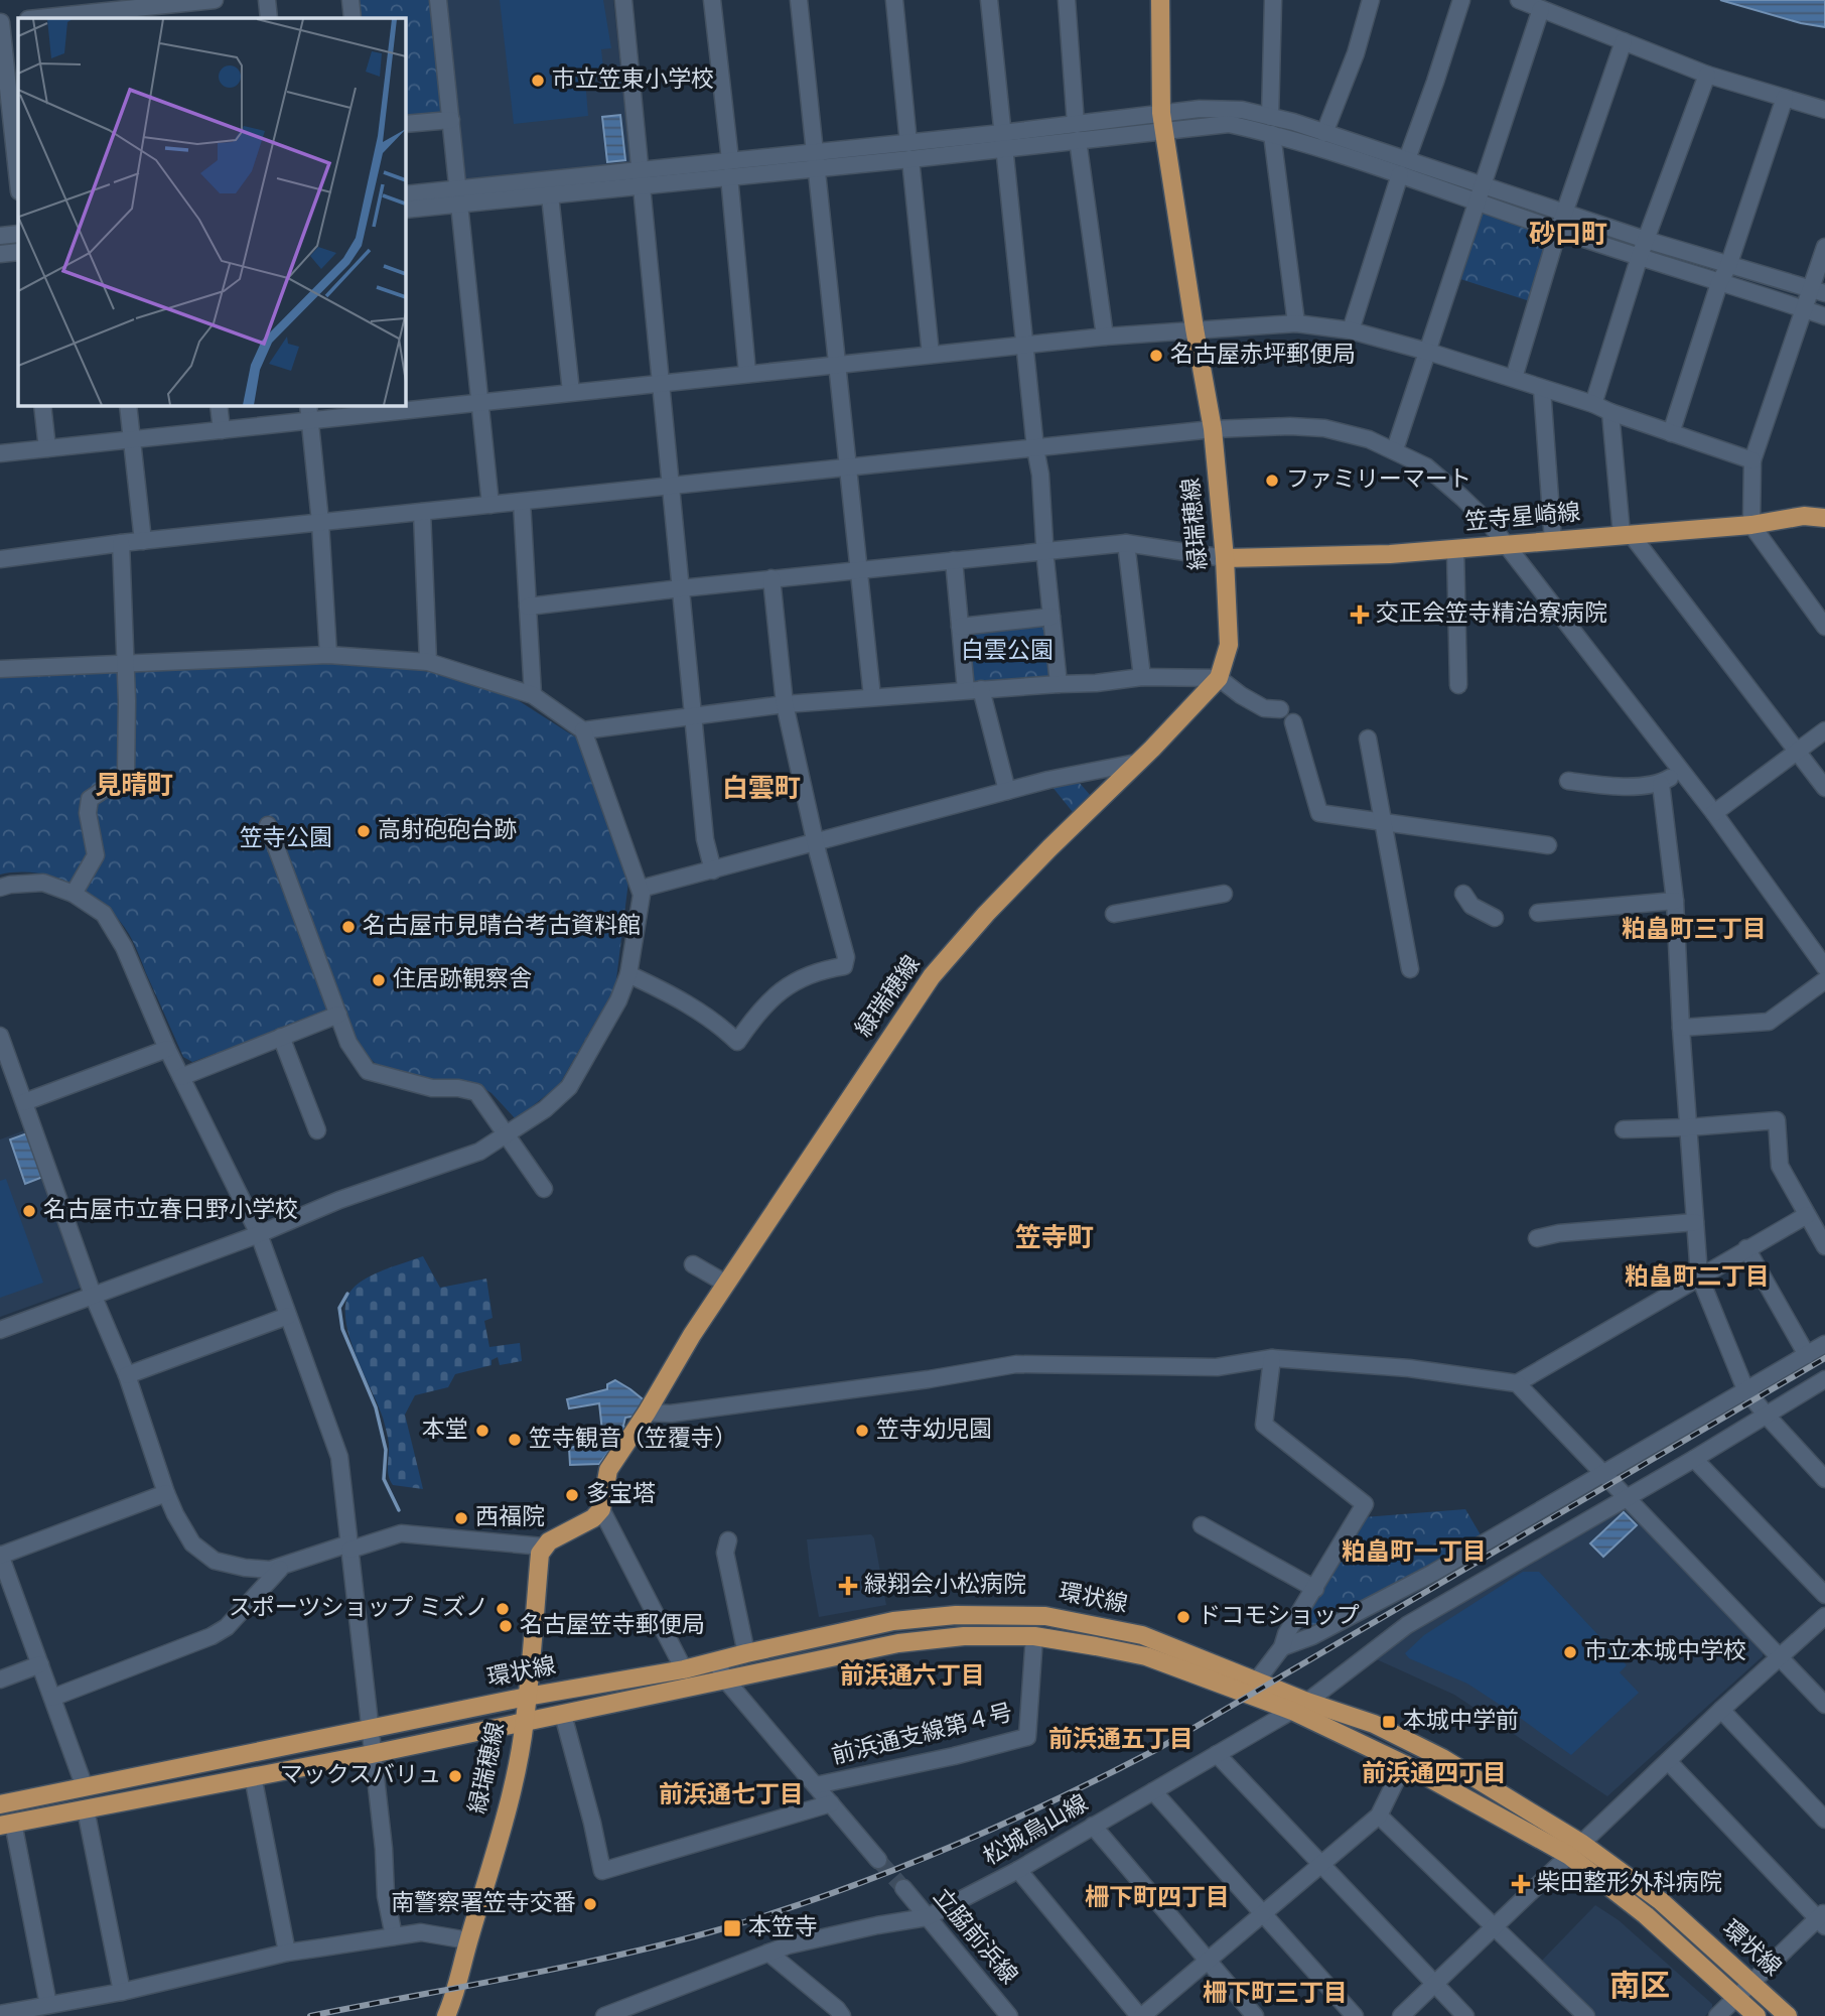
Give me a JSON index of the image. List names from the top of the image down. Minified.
{"streets":{"main road":["笠寺星崎線","緑瑞穂線","環状線"],"street":["前浜通支線第４号","松城鳥山線","立脇前浜線"]},"crossings":[["笠寺星崎線","緑瑞穂線"],["緑瑞穂線","環状線"],["環状線","前浜通支線第４号"],["環状線","松城鳥山線"],["松城鳥山線","立脇前浜線"]],"districts":["砂口町","見晴町","白雲町","粕畠町三丁目","笠寺町","粕畠町二丁目","粕畠町一丁目","前浜通六丁目","前浜通五丁目","前浜通四丁目","前浜通七丁目","柵下町四丁目","南区","柵下町三丁目"],"parks":["白雲公園","笠寺公園"],"places":{"other":["市立笠東小学校","名古屋赤坪郵便局","ファミリーマート","高射砲砲台跡","名古屋市見晴台考古資料館","住居跡観察舎","名古屋市立春日野小学校","本堂","笠寺幼児園","笠寺観音（笠覆寺）","多宝塔","西福院","スポーツショップ ミズノ","ドコモショップ","名古屋笠寺郵便局","市立本城中学校","マックスバリュ","南警察署笠寺交番"],"health":["交正会笠寺精治寮病院","緑翔会小松病院","柴田整形外科病院"],"transit":["本城中学前","本笠寺"]}}
